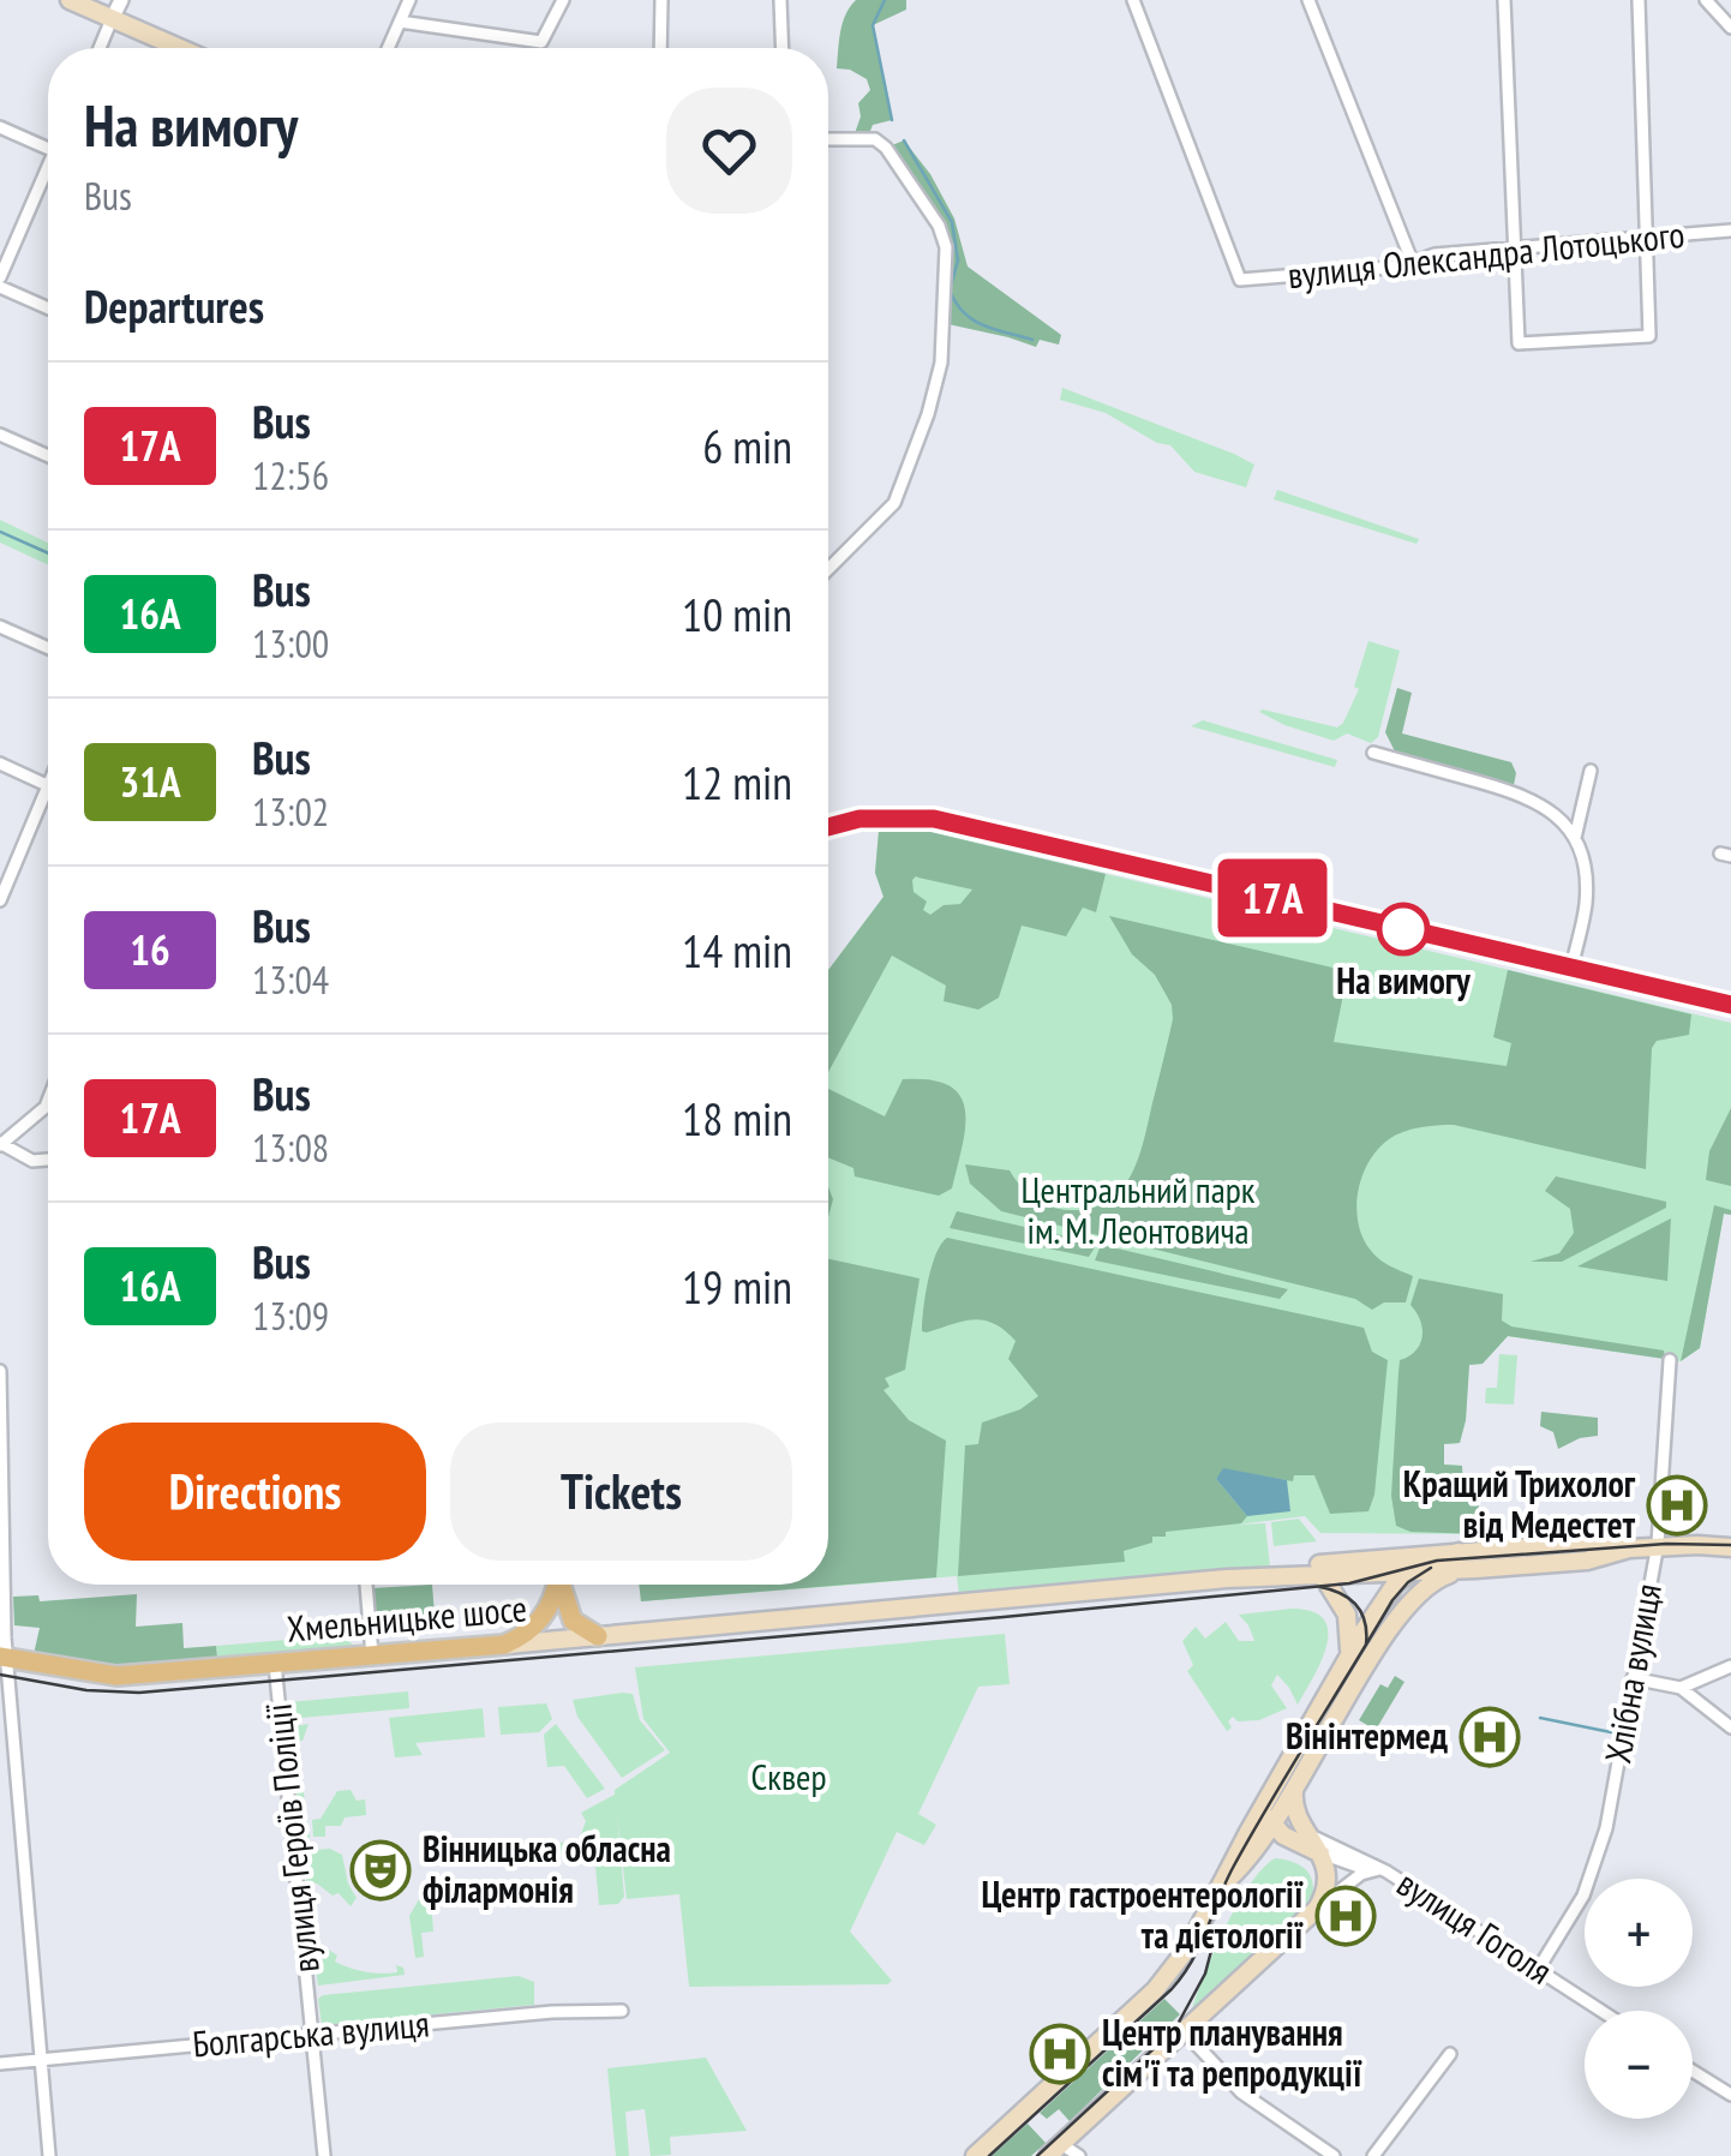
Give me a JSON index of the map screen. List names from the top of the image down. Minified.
{"streets":{"main road":["Хмельницьке шосе"],"street":["вулиця Олександра Лотоцького","Хлібна вулиця","вулиця Героїв Поліції","вулиця Гоголя","Болгарська вулиця"]},"crossings":[["Хмельницьке шосе","вулиця Героїв Поліції"],["Хлібна вулиця","вулиця Гоголя"],["вулиця Героїв Поліції","Болгарська вулиця"]],"parks":["Центральний парк ім. М. Леонтовича","Сквер"],"places":{"other":["На вимогу"],"hospital":["Кращий Трихолог від Медестет","Вінінтермед","Центр гастроентерології та дієтології","Центр планування сім'ї та репродукції"],"theatre":["Вінницька обласна філармонія"]},"lines":["bus line 17А"],"page":{"on_map":"17А","heading":[["На вимогу","Bus"],"Departures"],"list":[{"mark":"17А","name":"Bus","note":"12:56","value":"6 min"},{"mark":"16А","name":"Bus","note":"13:00","value":"10 min"},{"mark":"31А","name":"Bus","note":"13:02","value":"12 min"},{"mark":"16","name":"Bus","note":"13:04","value":"14 min"},{"mark":"17А","name":"Bus","note":"13:08","value":"18 min"},{"mark":"16А","name":"Bus","note":"13:09","value":"19 min"}],"buttons":["Directions","Tickets"],"map_buttons":["+","−"]}}
